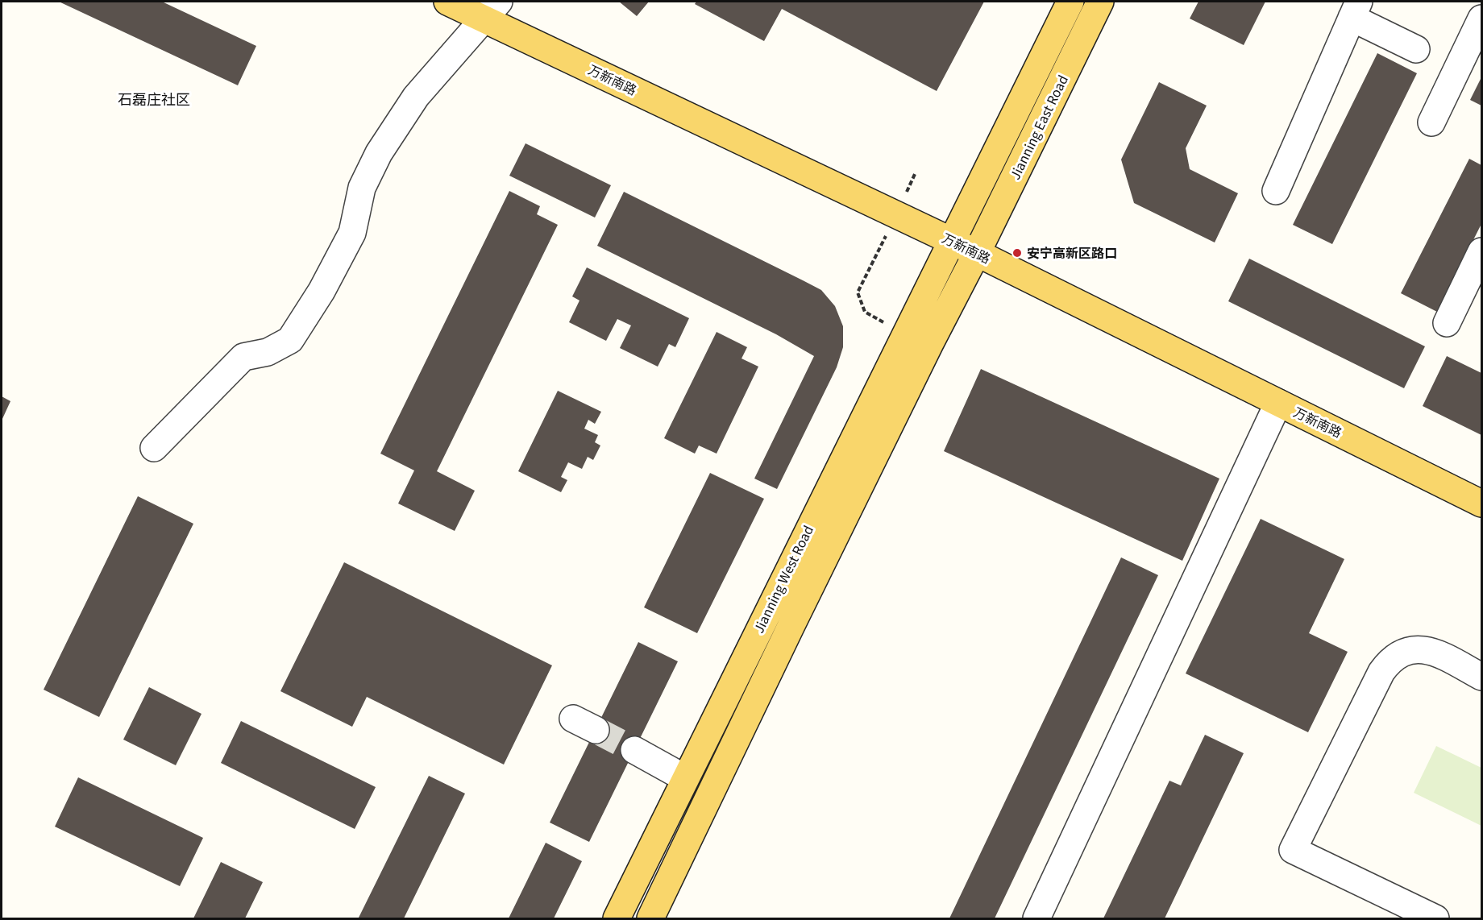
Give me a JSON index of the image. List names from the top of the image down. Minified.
{"streets":{"main road":["万新南路","Jianning East Road","Jianning West Road"]},"crossings":[["万新南路","Jianning East Road"],["万新南路","Jianning West Road"],["Jianning East Road","Jianning West Road"]],"districts":["石磊庄社区"],"places":["安宁高新区路口"]}
